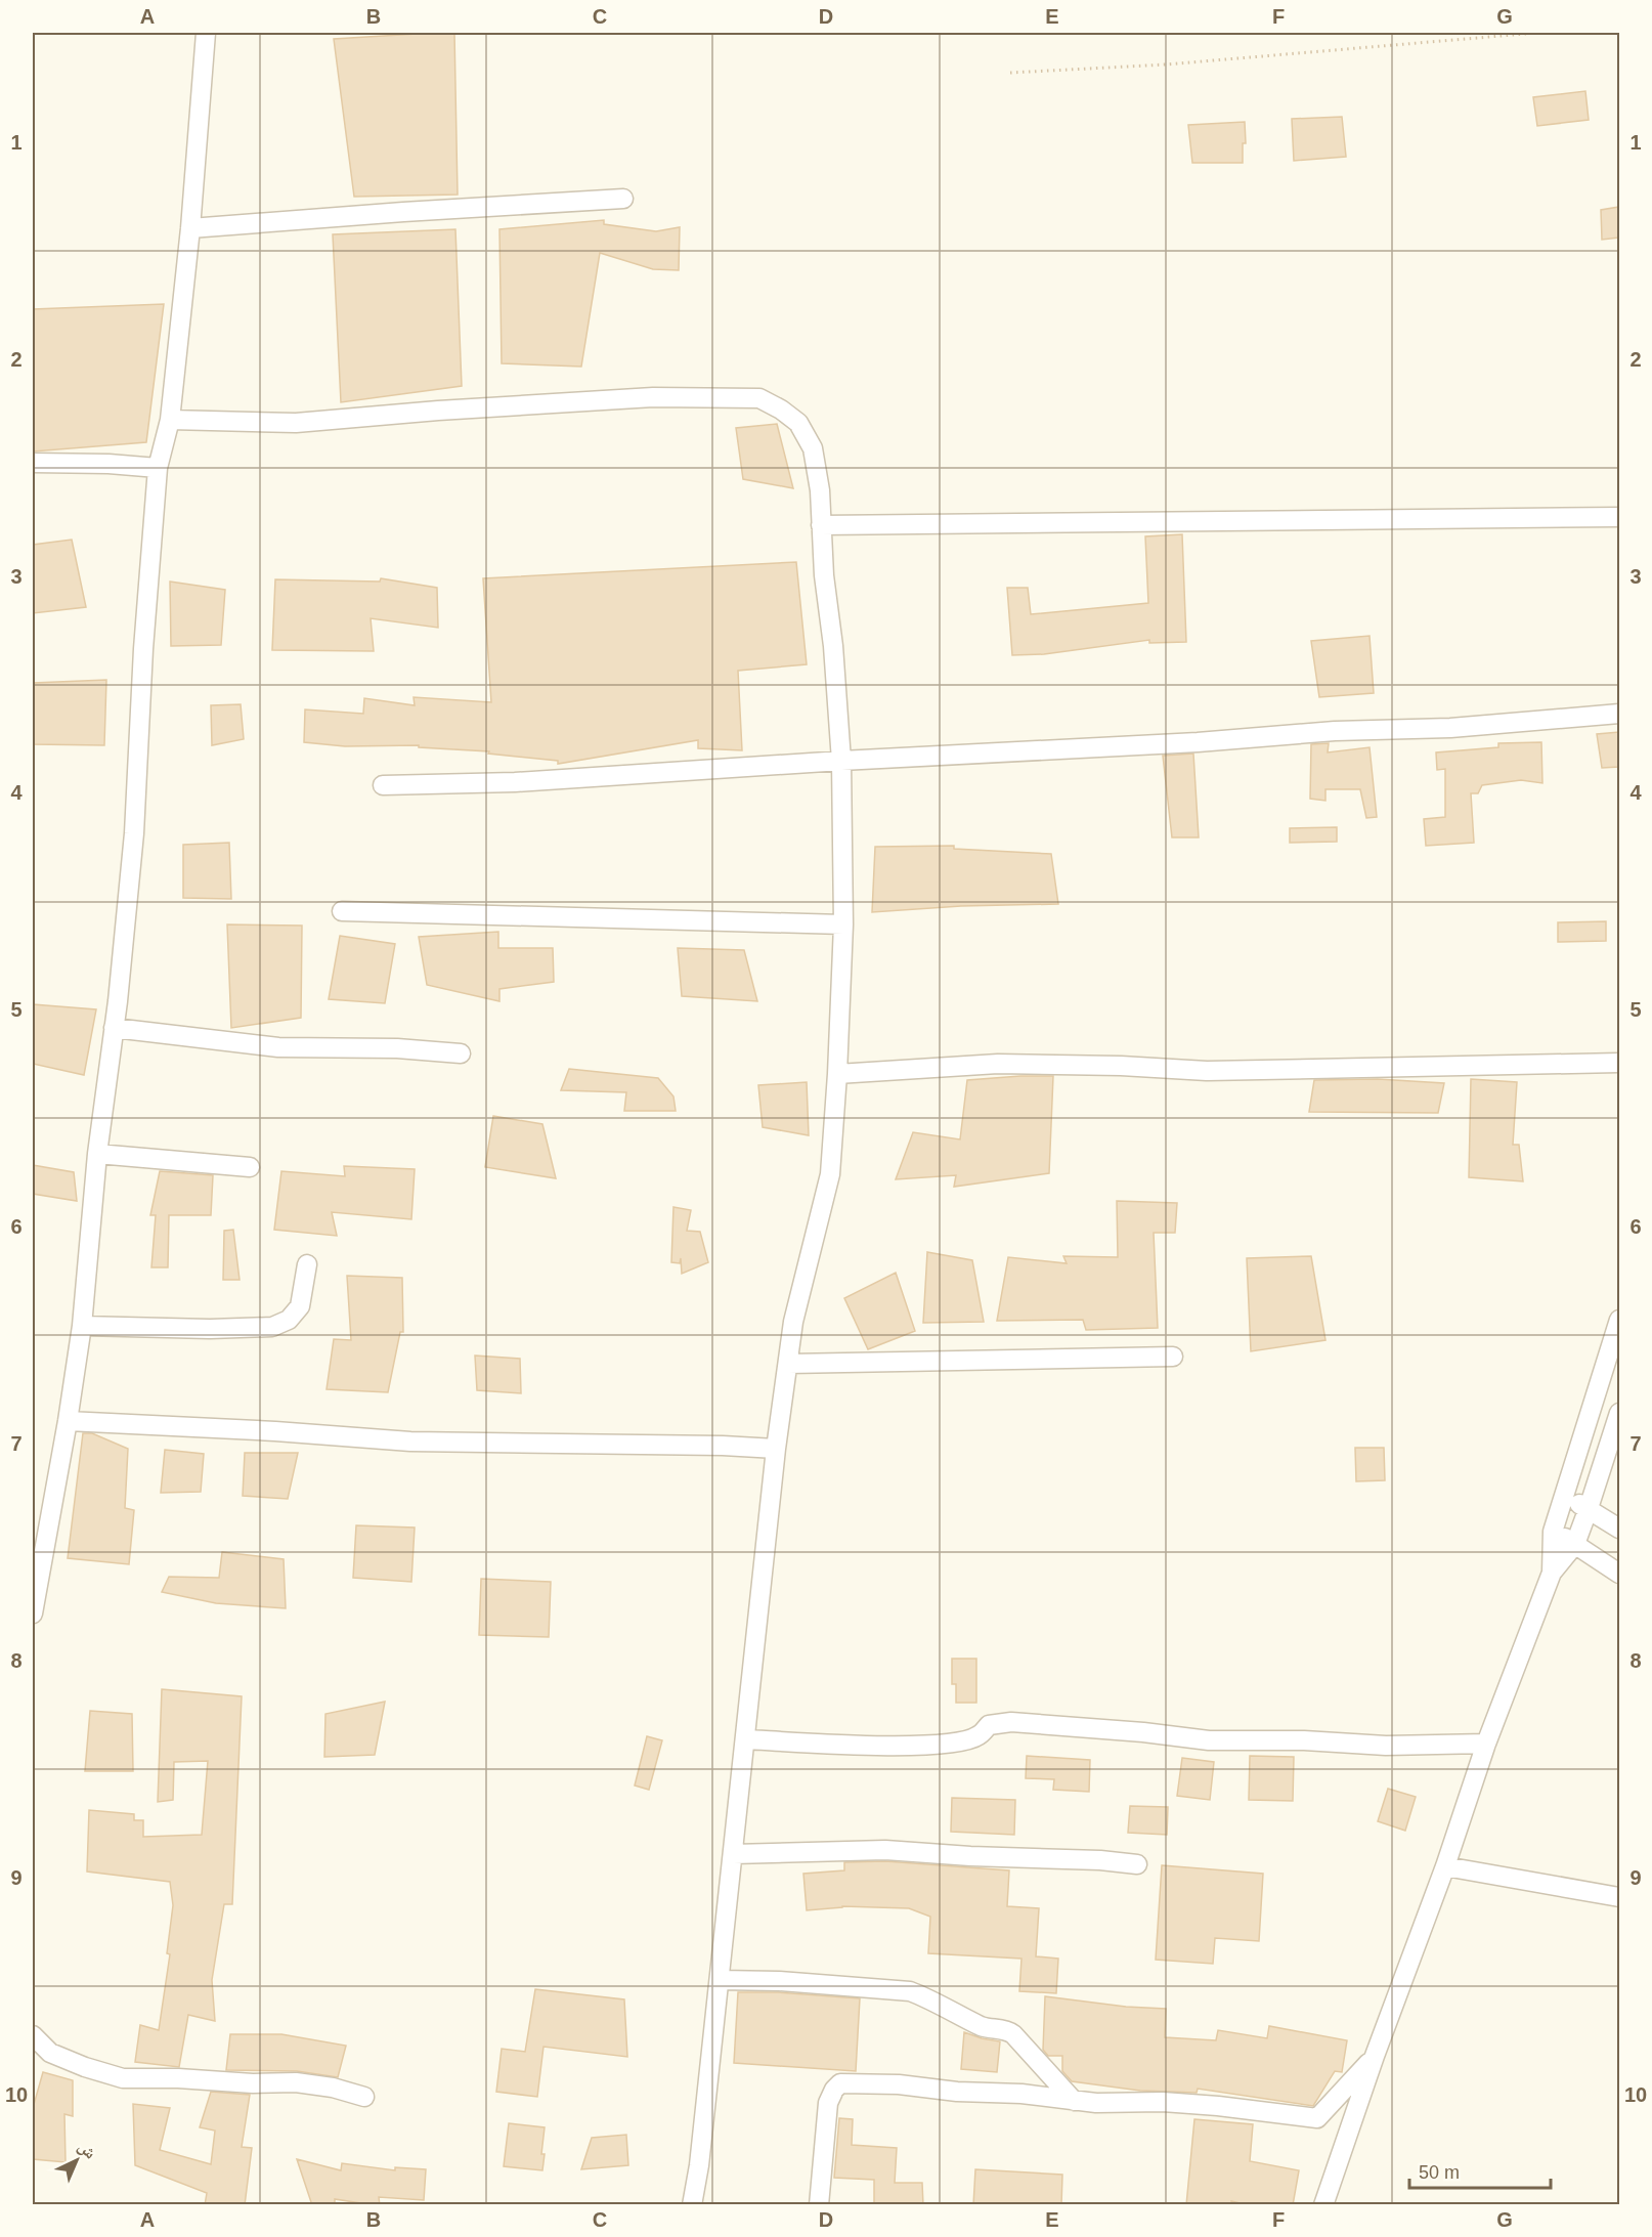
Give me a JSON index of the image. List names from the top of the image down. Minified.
{"scale_bar":"50 m","north":"top right","grid":{"columns":["A","B","C","D","E","F","G"],"rows":["1","2","3","4","5","6","7","8","9","10"]}}
